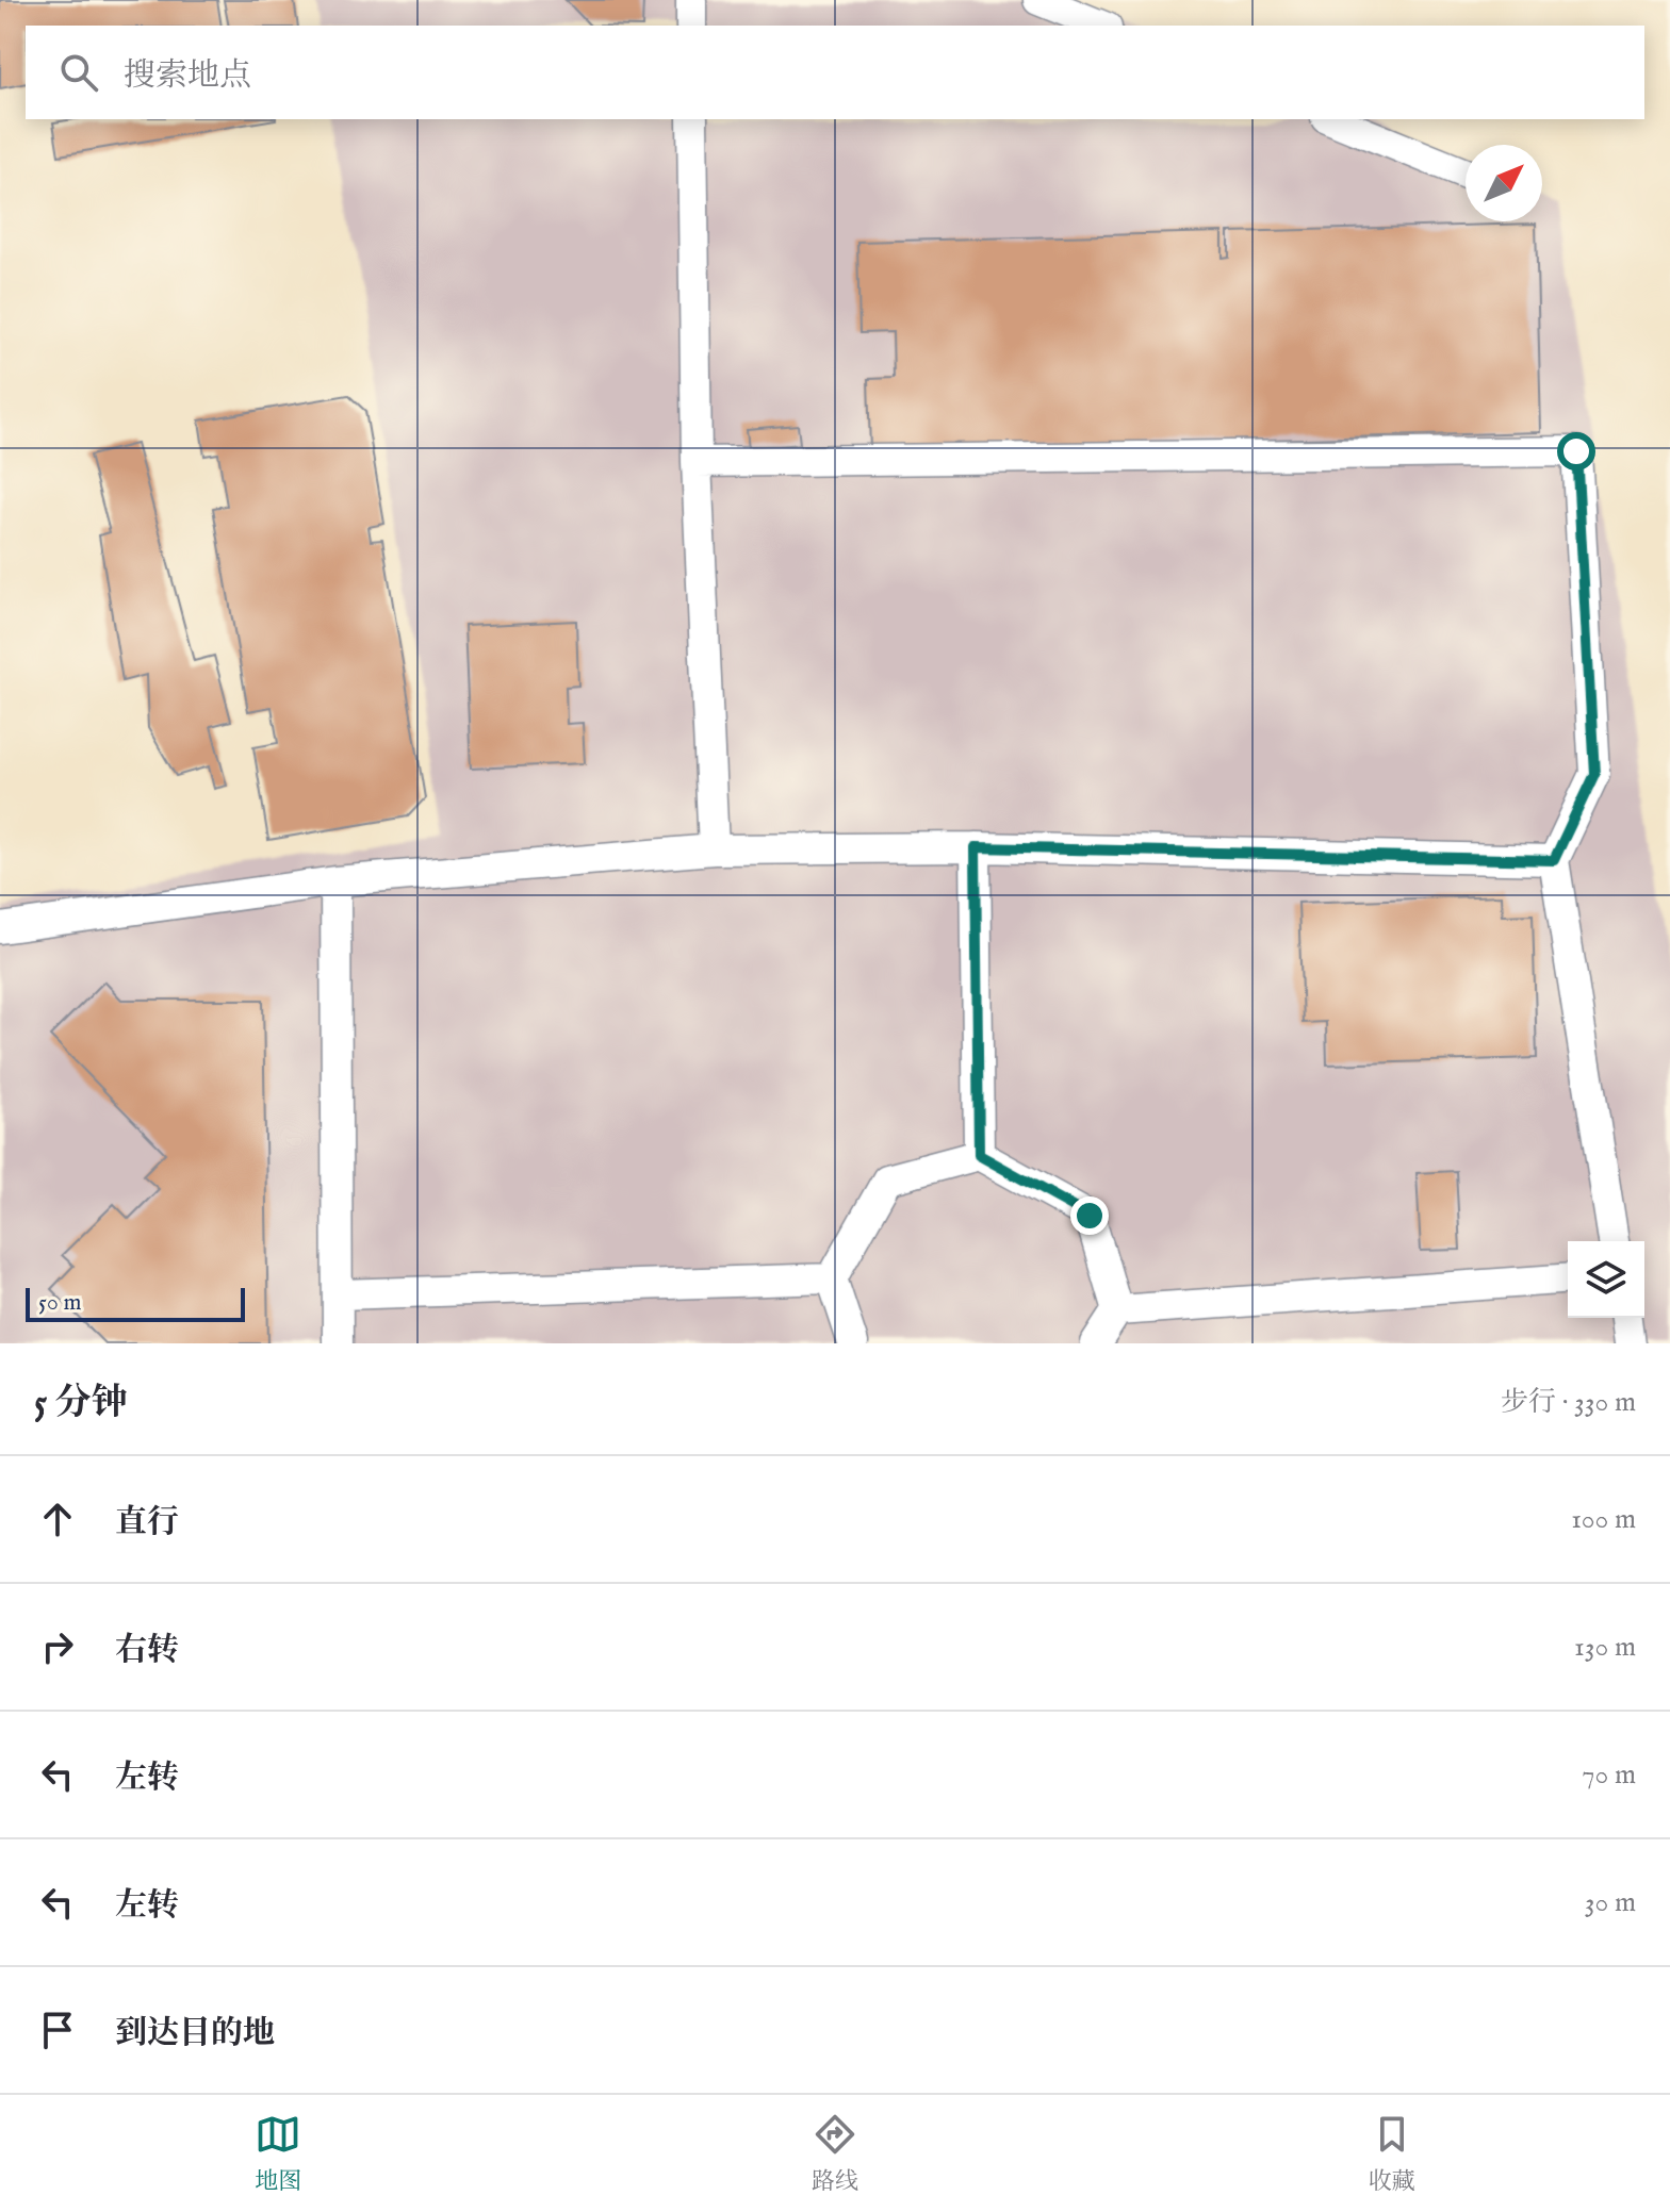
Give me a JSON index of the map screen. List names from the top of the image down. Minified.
{"scale_bar":"50 m","north":"top right","page":{"search":"搜索地点","scale":"50 m","heading":["5 分钟","步行 · 330 m"],"list":[["直行","100 m"],["右转","130 m"],["左转","70 m"],["左转","30 m"],"到达目的地"],"nav":["地图","路线","收藏"]}}
